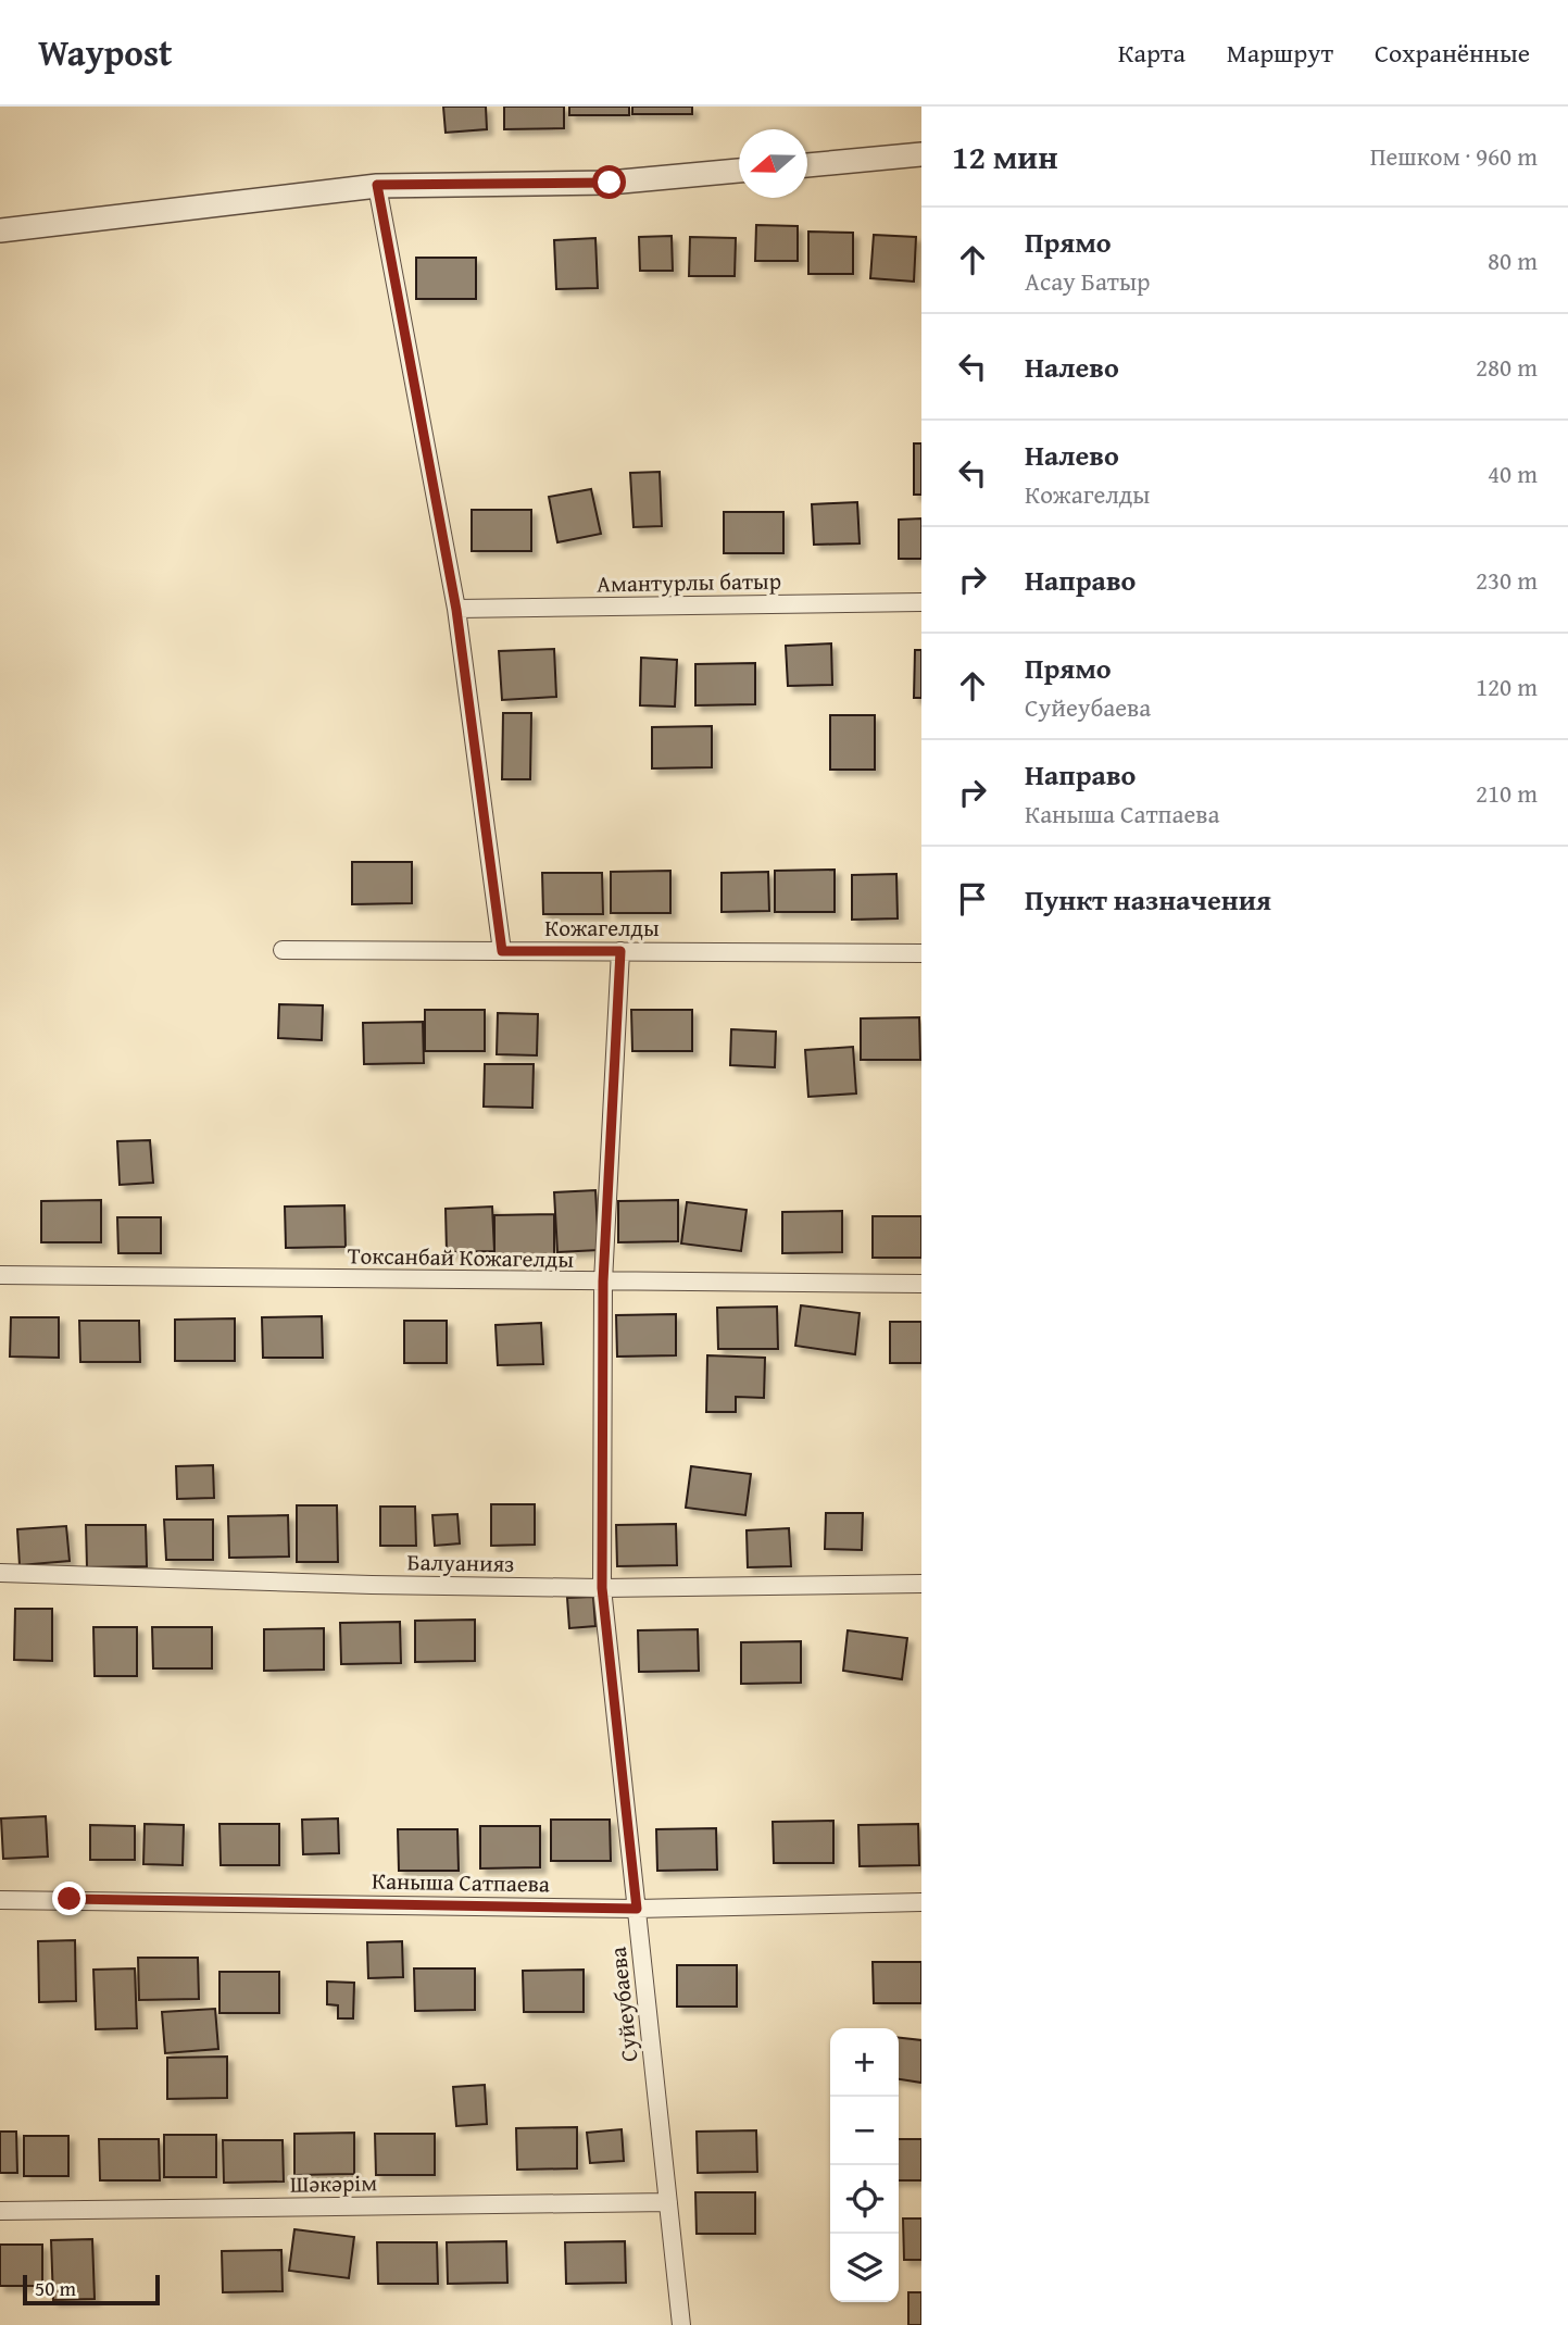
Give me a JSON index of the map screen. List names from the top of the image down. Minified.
{"streets":{"street":["Амантурлы батыр","Кожагелды","Токсанбай Кожагелды","Балуанияз","Каныша Сатпаева","Суйеубаева","Шәкәрім"]},"crossings":[["Кожагелды","Суйеубаева"],["Токсанбай Кожагелды","Суйеубаева"],["Балуанияз","Суйеубаева"],["Каныша Сатпаева","Суйеубаева"],["Суйеубаева","Шәкәрім"]],"scale_bar":"50 m","north":"left","page":{"header":"Waypost","nav":["Карта","Маршрут","Сохранённые"],"heading":["12 мин","Пешком · 960 m"],"list":[["Прямо","Асау Батыр","80 m"],["Налево","280 m"],["Налево","Кожагелды","40 m"],["Направо","230 m"],["Прямо","Суйеубаева","120 m"],["Направо","Каныша Сатпаева","210 m"],"Пункт назначения"],"map_buttons":["+","−"],"scale":"50 m"}}
